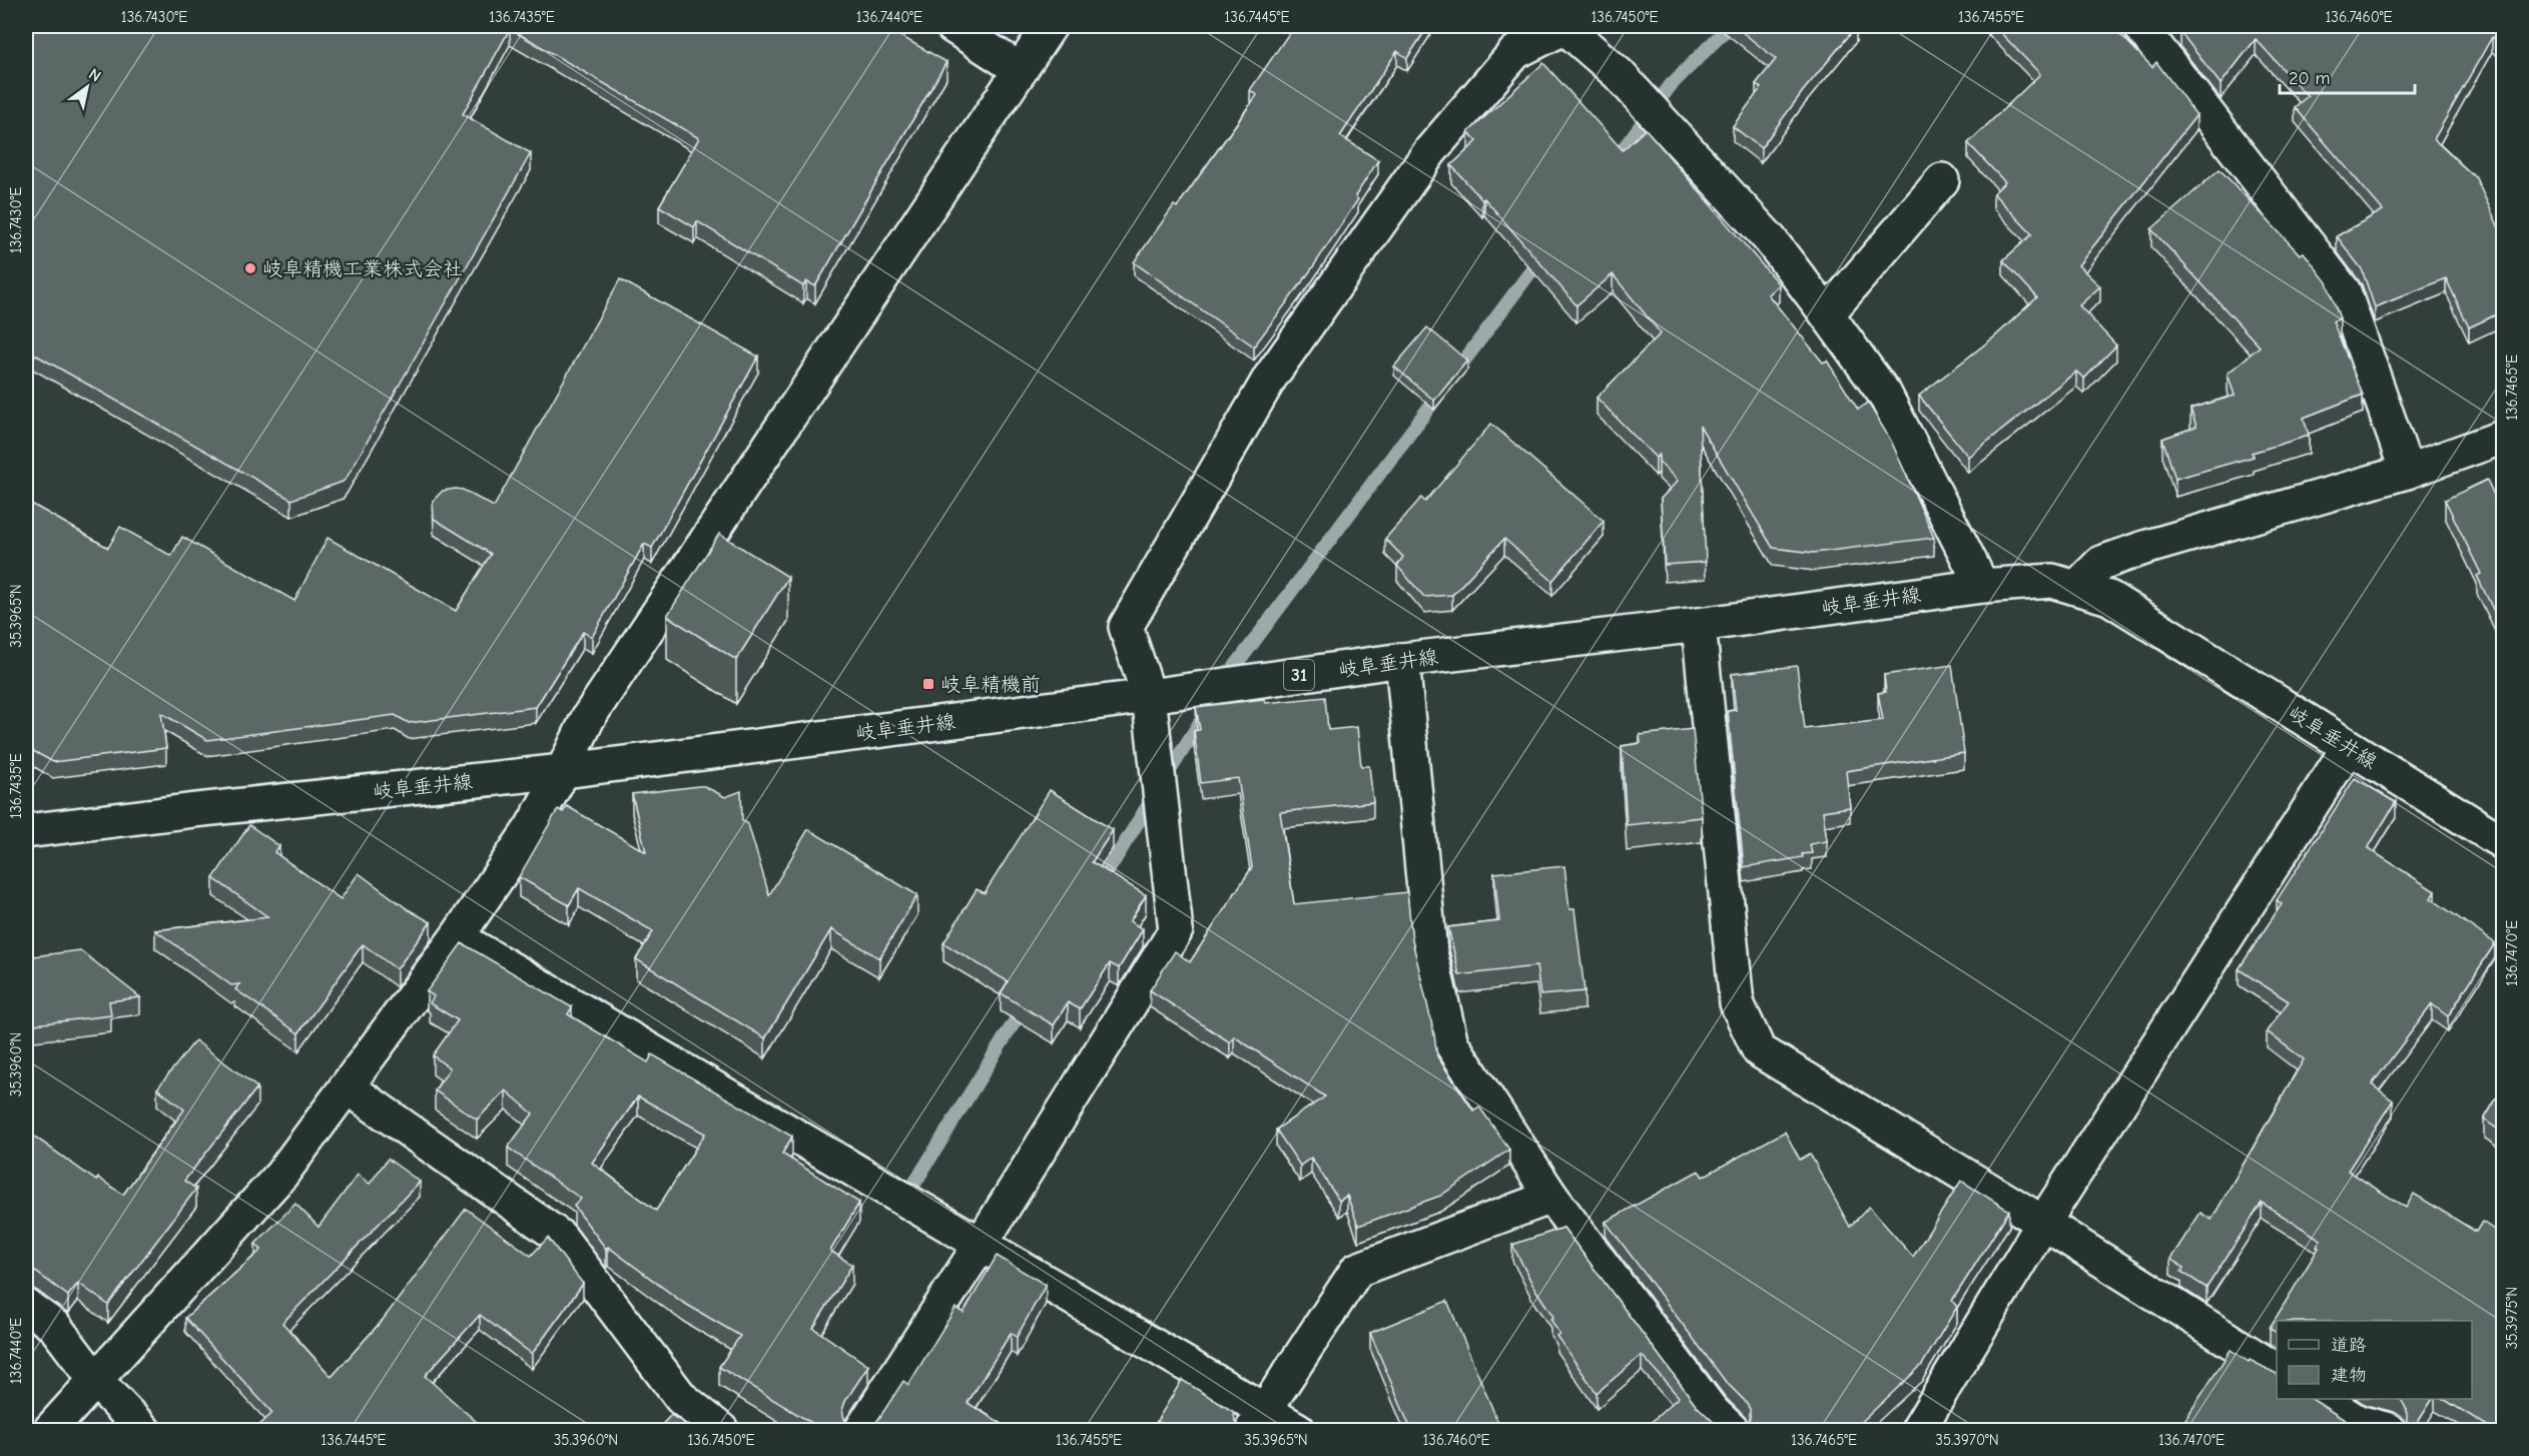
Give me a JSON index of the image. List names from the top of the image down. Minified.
{"streets":{"street":["岐阜垂井線","31"]},"places":{"other":["岐阜精機工業株式会社"],"transit":["岐阜精機前"]},"legend":["道路","建物"],"scale_bar":"20 m","north":"top right","coordinates":["136.7430°E","136.7435°E","136.7440°E","136.7445°E","136.7450°E","136.7455°E","136.7460°E","136.7465°E","35.3965°N","136.7470°E","35.3960°N","35.3975°N","35.3970°N"]}
